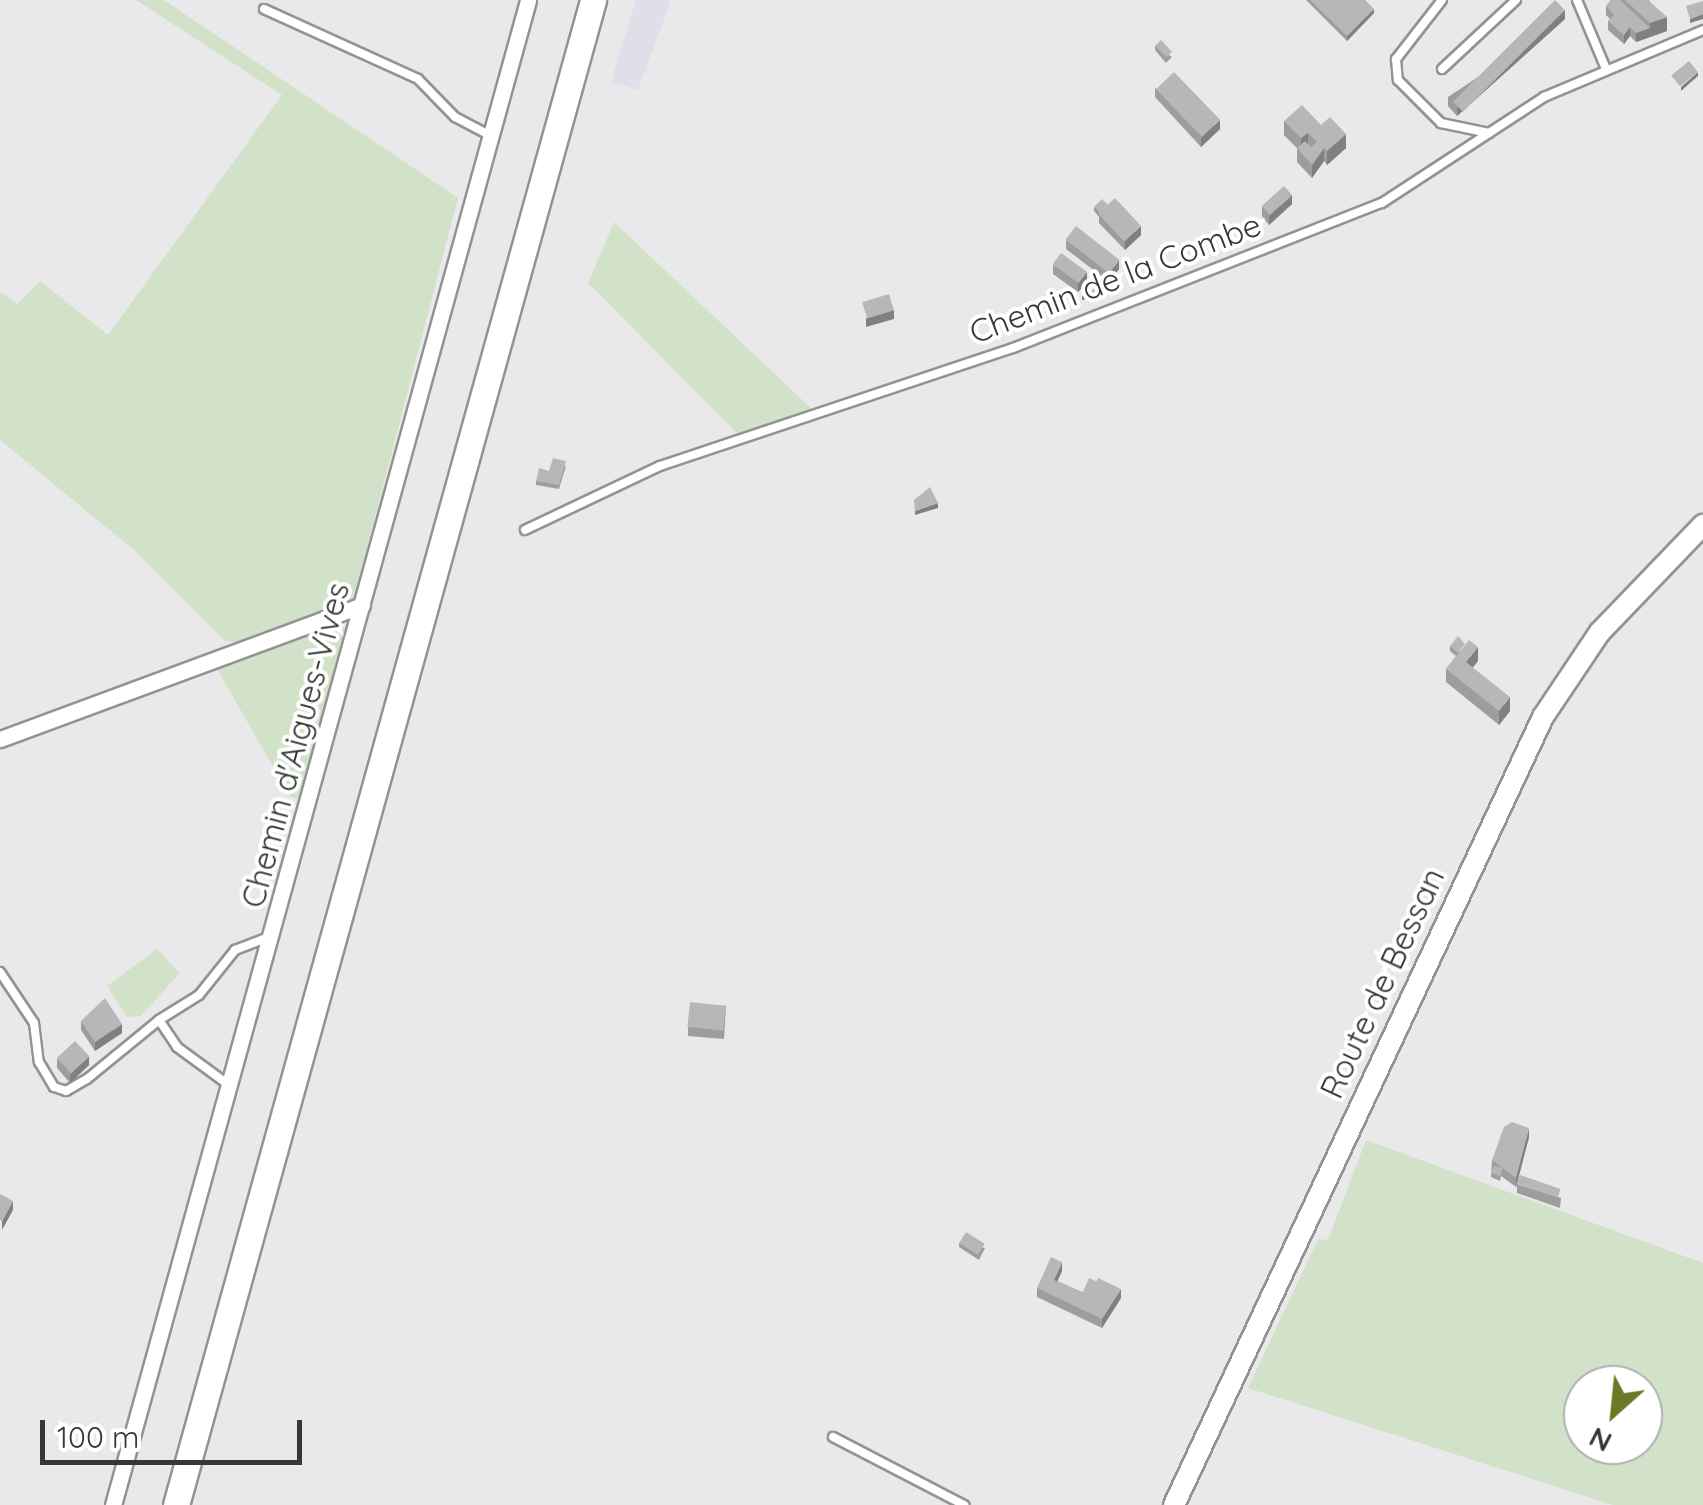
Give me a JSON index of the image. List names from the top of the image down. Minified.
{"streets":{"street":["Chemin d'Aigues-Vives","Route de Bessan"],"lane":["Chemin de la Combe"]},"scale_bar":"100 m","north":"bottom left"}
